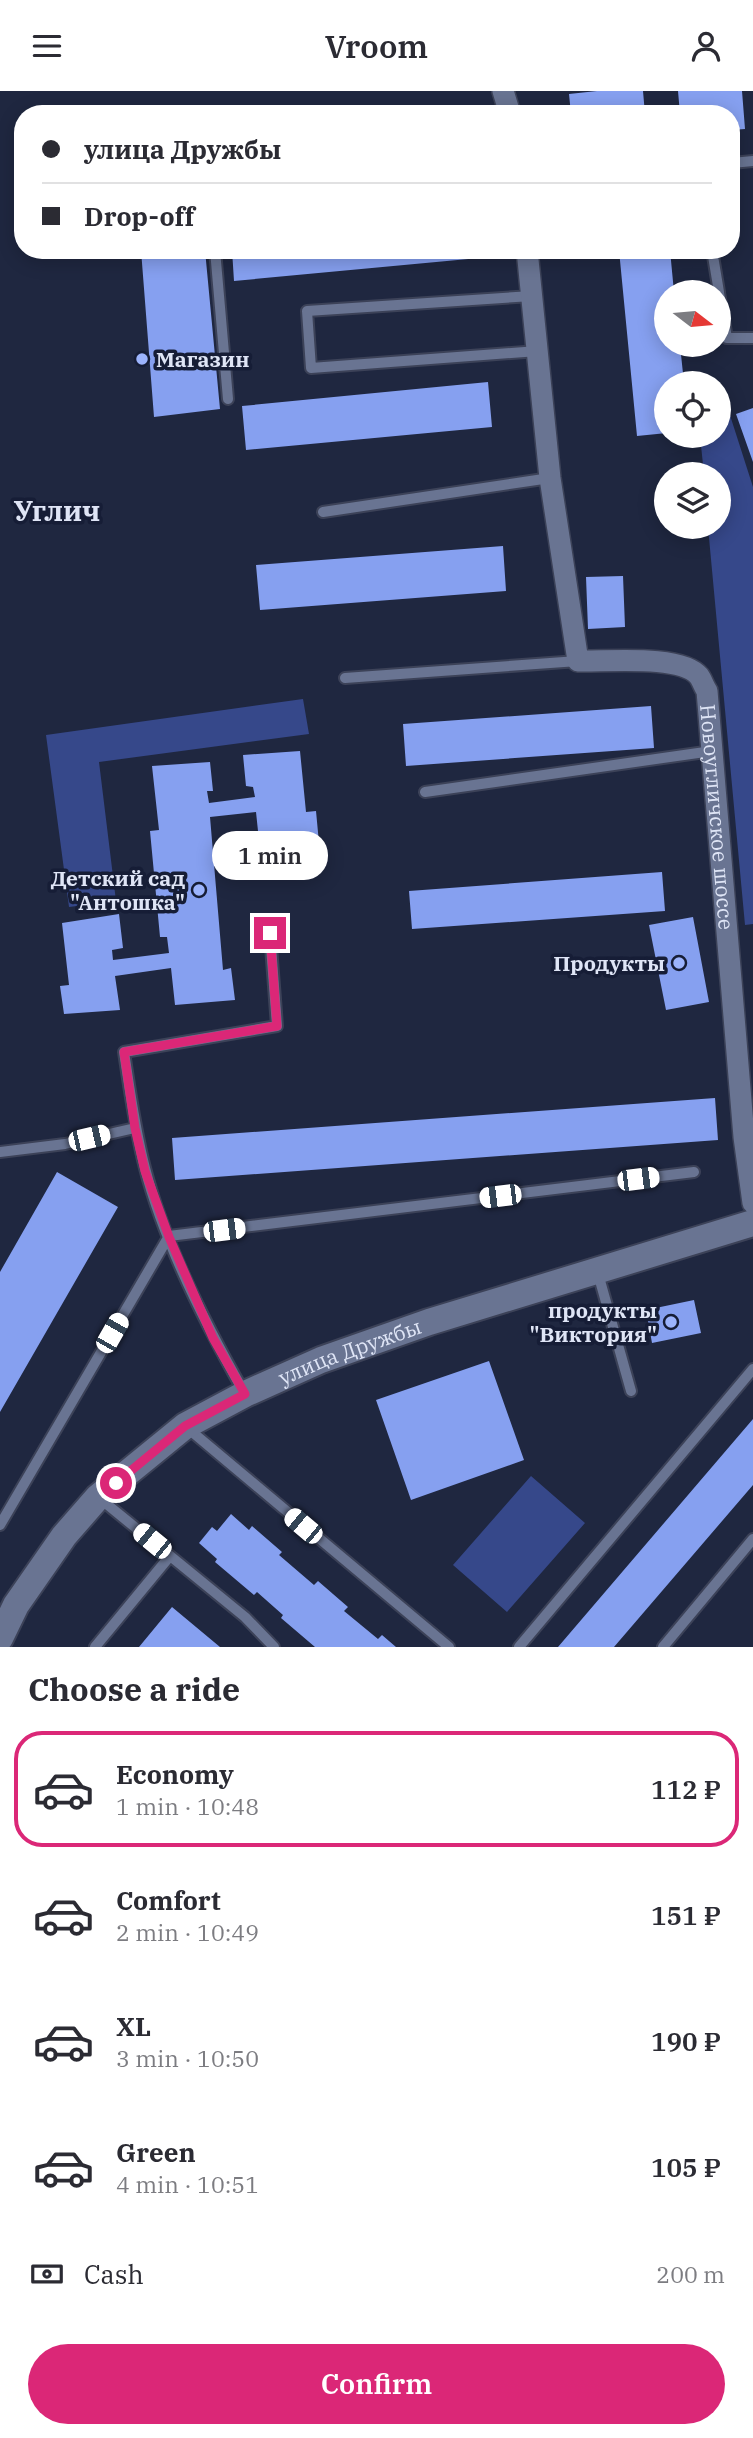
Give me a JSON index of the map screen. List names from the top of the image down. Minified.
{"streets":{"street":["Новоугличское шоссе","улица Дружбы"]},"districts":["Углич"],"places":["Магазин","Детский сад \"Антошка\"","Продукты","продукты \"Виктория\""],"north":"right","page":{"header":"Vroom","banner":["улица Дружбы","Drop-off"],"bubble":"1 min","heading":"Choose a ride","list":[{"name":"Economy","note":"1 min · 10:48","value":"112 ₽"},{"name":"Comfort","note":"2 min · 10:49","value":"151 ₽"},{"name":"XL","note":"3 min · 10:50","value":"190 ₽"},{"name":"Green","note":"4 min · 10:51","value":"105 ₽"}],"pay":["Cash","200 m"],"buttons":"Confirm"}}
